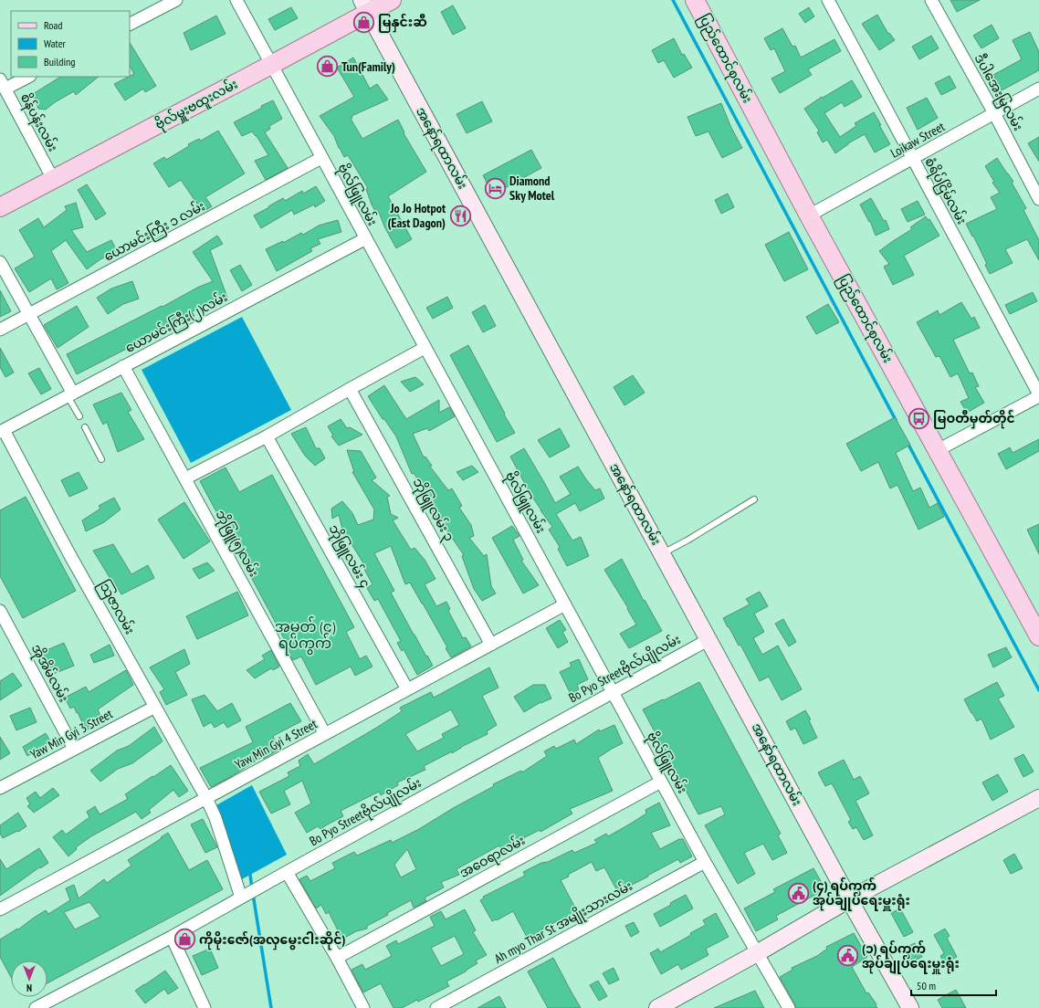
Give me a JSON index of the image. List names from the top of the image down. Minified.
{"streets":{"main road":["ပြည်ထောင်စုလမ်း","ဗိုလ်မှူးဗထူးလမ်း","အနော်ရထာလမ်း"],"street":["ဒီပါအေးမြလမ်း","စိန်ပန်းလမ်း","Loikaw Street","စံရိပ်ငြိမ်လမ်း","ဗိုလ်ဖြူလမ်း","ယောမင်းကြီး ၁ လမ်း","ယောမင်းကြီး(၂)လမ်း","ဘိုဖြူလမ်း ၃","ဘိုဖြူ(၅)လမ်း","ဘိုဖြူလမ်း ၄","သြဇာလမ်း","Bo Pyo Streetဗိုလ်ပျိုလမ်း","အိုအိမ်လမ်း","Yaw Min Gyi 3 Street","Yaw Min Gyi 4 Street","အဝေရာလမ်း","Ah myo Thar St အမျိုးသားလမ်း"]},"crossings":[["ပြည်ထောင်စုလမ်း","Loikaw Street"],["ဒီပါအေးမြလမ်း","Loikaw Street"],["ဗိုလ်မှူးဗထူးလမ်း","စိန်ပန်းလမ်း"],["ဗိုလ်မှူးဗထူးလမ်း","အနော်ရထာလမ်း"],["ဗိုလ်မှူးဗထူးလမ်း","ဗိုလ်ဖြူလမ်း"],["Loikaw Street","စံရိပ်ငြိမ်လမ်း"],["အနော်ရထာလမ်း","Bo Pyo Streetဗိုလ်ပျိုလမ်း"],["ဗိုလ်ဖြူလမ်း","ယောမင်းကြီး ၁ လမ်း"],["ဗိုလ်ဖြူလမ်း","ယောမင်းကြီး(၂)လမ်း"],["ဗိုလ်ဖြူလမ်း","Bo Pyo Streetဗိုလ်ပျိုလမ်း"],["ဗိုလ်ဖြူလမ်း","Yaw Min Gyi 4 Street"],["ဗိုလ်ဖြူလမ်း","အဝေရာလမ်း"],["ဗိုလ်ဖြူလမ်း","Ah myo Thar St အမျိုးသားလမ်း"],["ယောမင်းကြီး(၂)လမ်း","ဘိုဖြူ(၅)လမ်း"],["ယောမင်းကြီး(၂)လမ်း","သြဇာလမ်း"],["ဘိုဖြူလမ်း ၃","Yaw Min Gyi 4 Street"],["ဘိုဖြူ(၅)လမ်း","Yaw Min Gyi 4 Street"],["ဘိုဖြူလမ်း ၄","Yaw Min Gyi 4 Street"],["သြဇာလမ်း","Bo Pyo Streetဗိုလ်ပျိုလမ်း"],["သြဇာလမ်း","Yaw Min Gyi 3 Street"],["သြဇာလမ်း","Yaw Min Gyi 4 Street"],["အိုအိမ်လမ်း","Yaw Min Gyi 3 Street"]],"districts":["အမှတ် (၄) ရပ်ကွက်"],"places":{"shop":["မြနှင်းဆီ","Tun(Family)","ကိုမိုးဇော်(အလှမွေးငါးဆိုင်)"],"hotel":["Diamond Sky Motel"],"restaurant":["Jo Jo Hotpot (East Dagon)"],"bus stop":["မြဝတီမှတ်တိုင်"],"public building":["(၄) ရပ်ကွက် အုပ်ချုပ်ရေးမှူးရုံး","(၁) ရပ်ကွက် အုပ်ချုပ်ရေးမှူးရုံး"]},"legend":["Road","Water","Building"],"scale_bar":"50 m","north":"bottom"}
